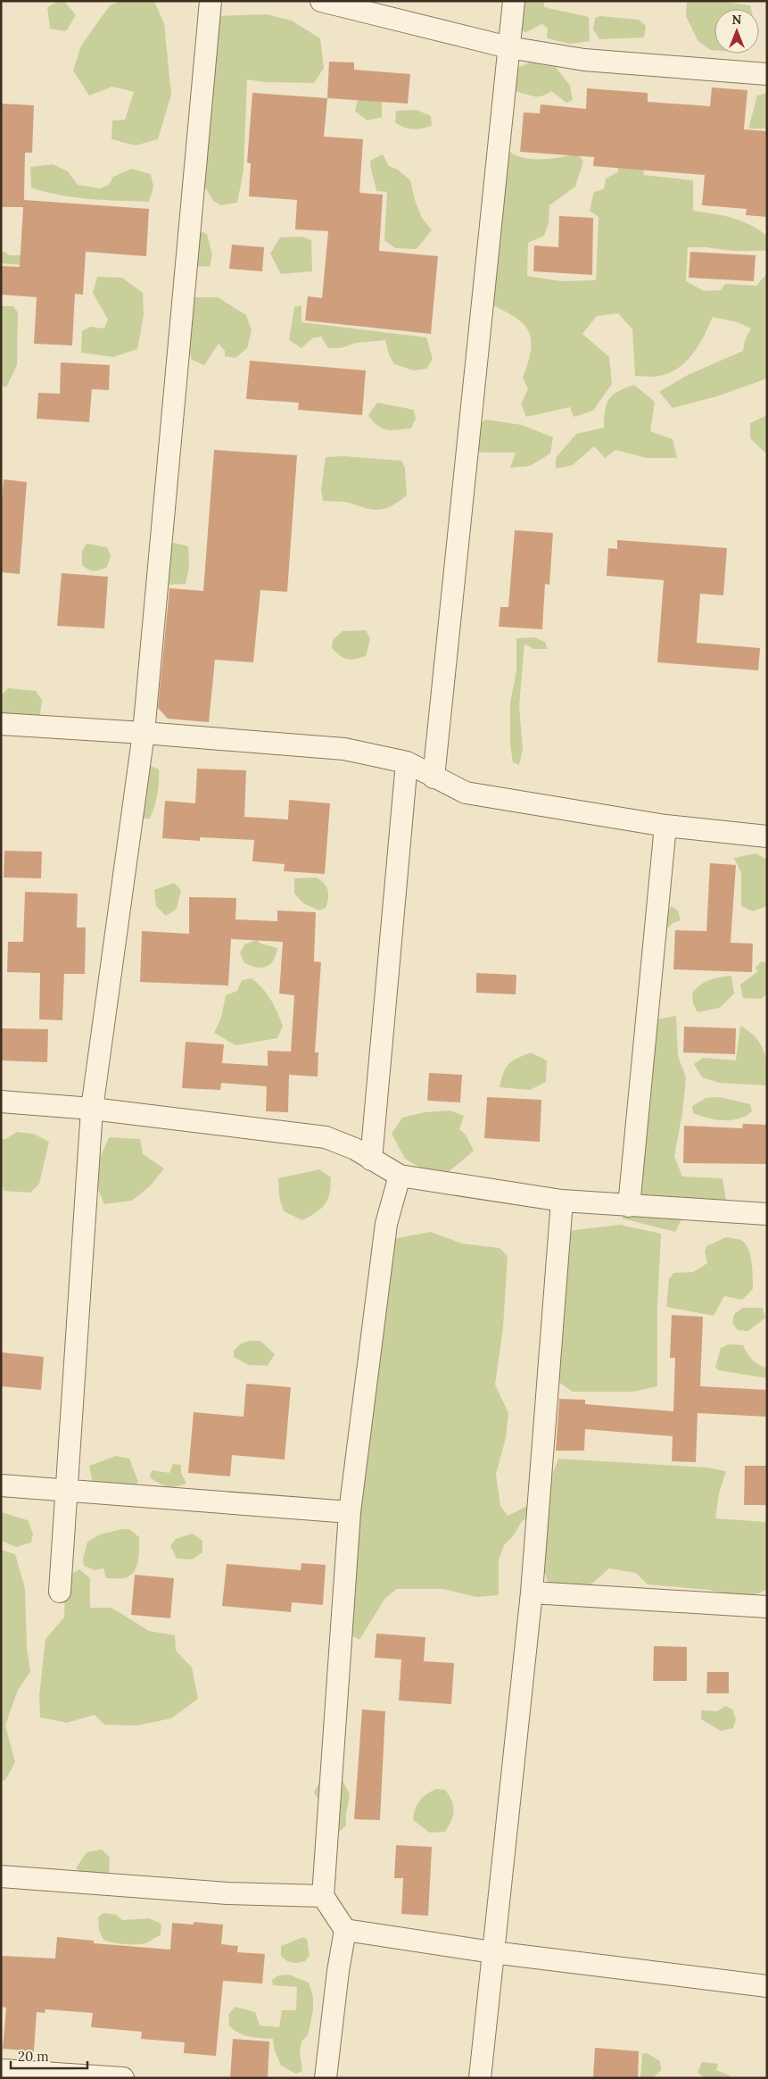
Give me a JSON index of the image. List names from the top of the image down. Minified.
{"scale_bar":"20 m","north":"top"}
